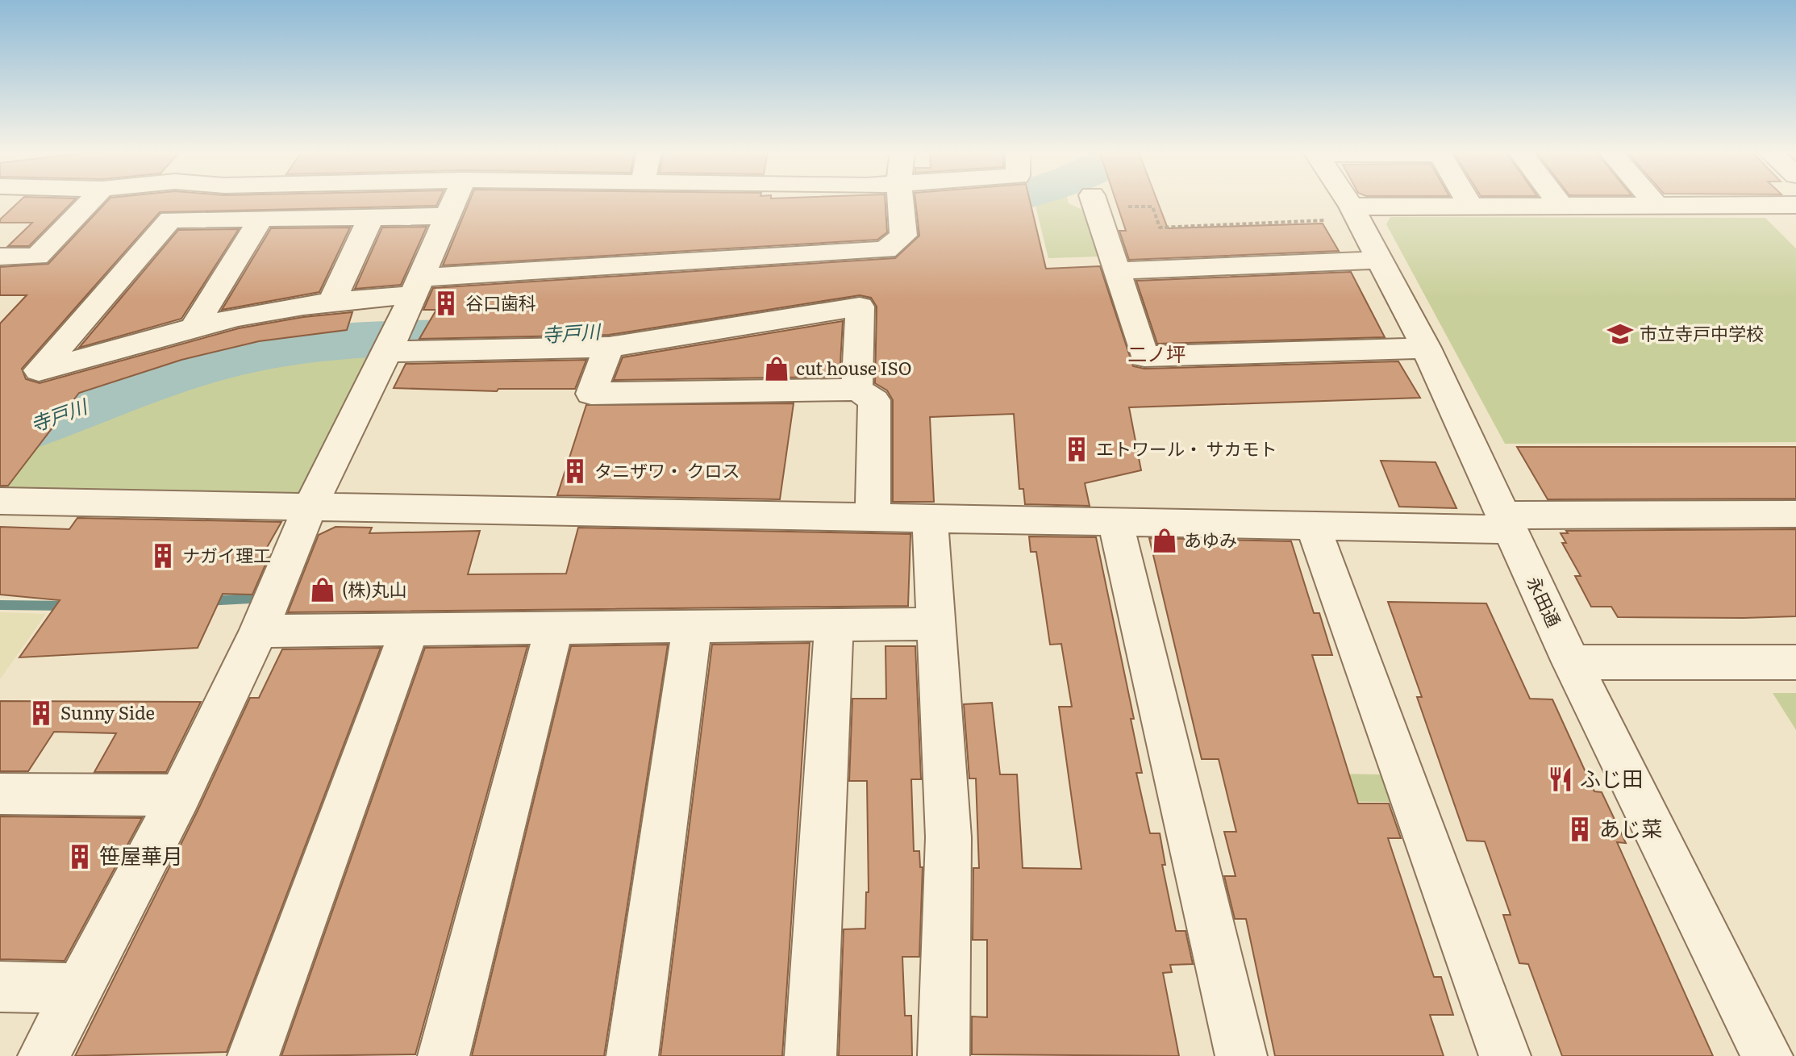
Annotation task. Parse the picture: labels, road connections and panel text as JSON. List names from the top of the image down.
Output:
{
  "streets": {
    "street": ["永田通"]
  },
  "districts": ["二ノ坪"],
  "water": ["寺戸川"],
  "places": {
    "building": [
      "谷口歯科",
      "エトワール・ サカモト",
      "タニザワ・ クロス",
      "ナガイ理工",
      "Sunny Side",
      "あじ菜",
      "笹屋華月"
    ],
    "school or university": ["市立寺戸中学校"],
    "shop": ["cut house ISO", "あゆみ", "(株)丸山"],
    "restaurant": ["ふじ田"]
  }
}
